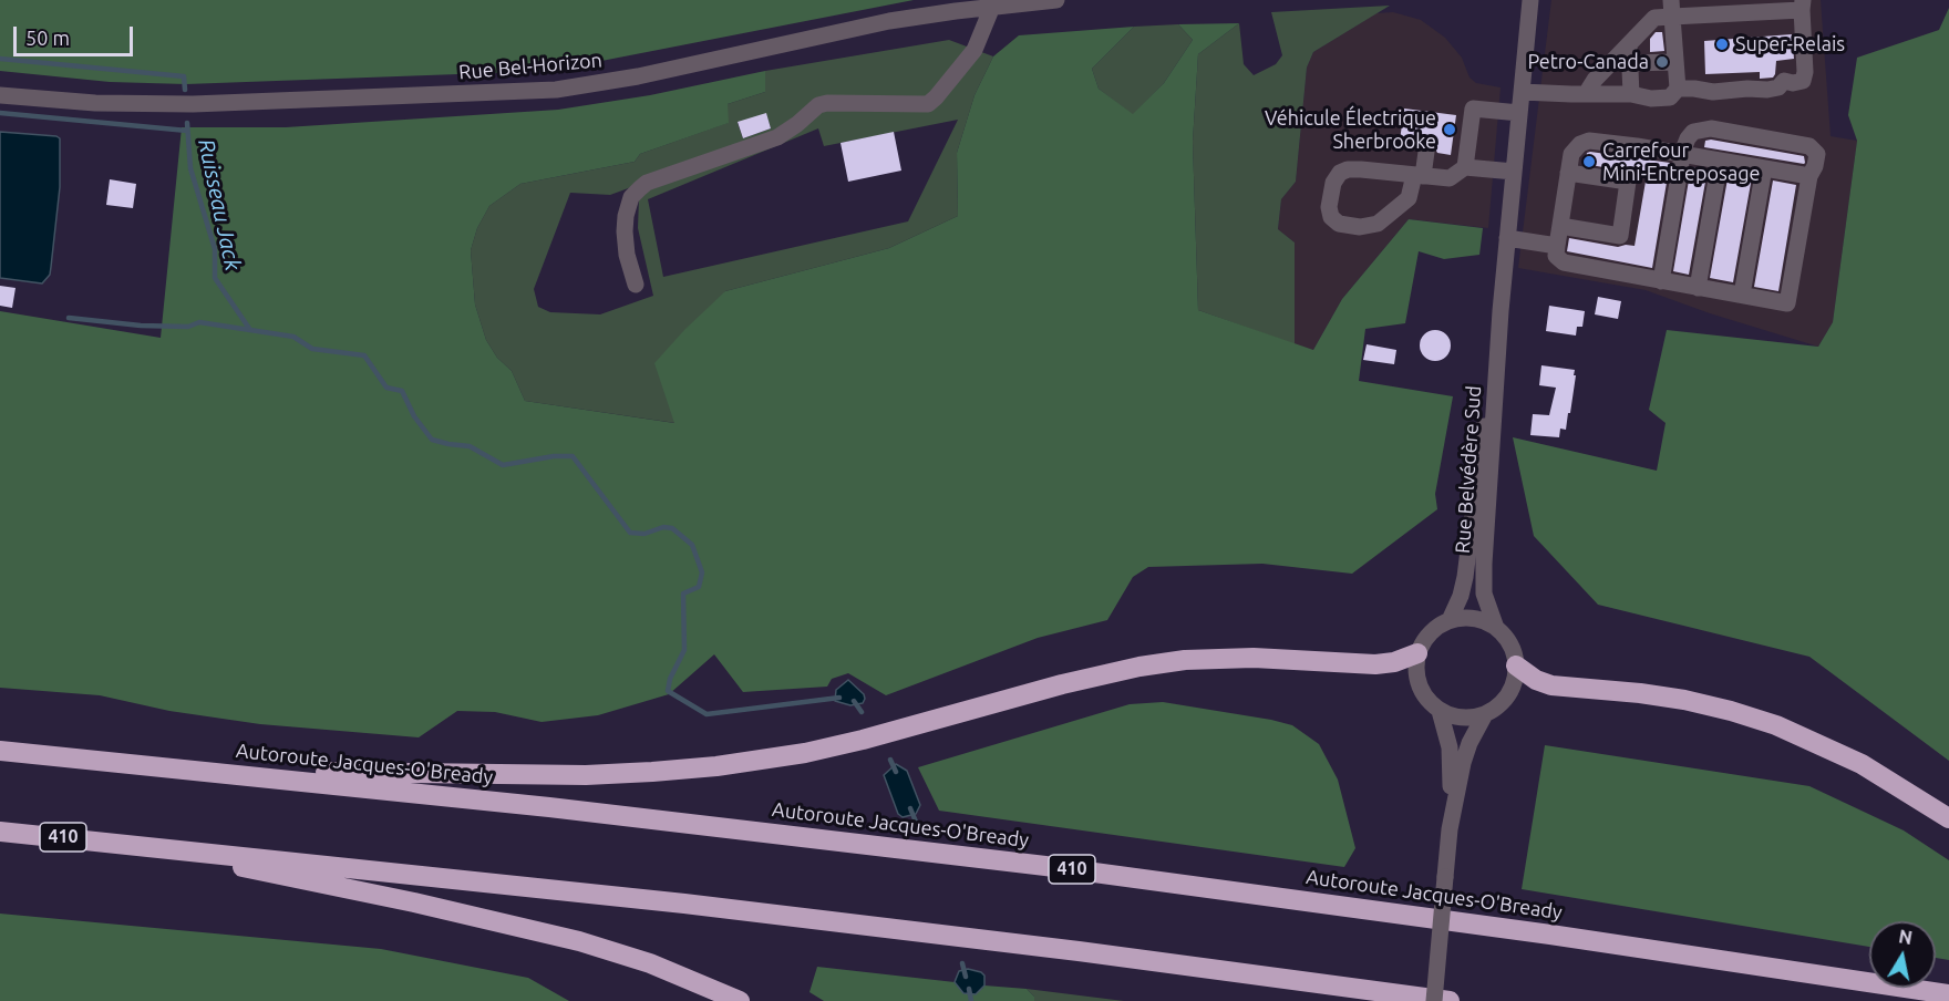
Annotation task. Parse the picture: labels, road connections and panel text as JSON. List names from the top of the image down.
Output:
{
  "streets": {
    "highway": ["Autoroute Jacques-O'Bready", "410"],
    "street": ["Rue Bel-Horizon", "Rue Belvédère Sud"]
  },
  "water": ["Ruisseau Jack"],
  "places": [
    "Super-Relais",
    "Petro-Canada",
    "Véhicule Électrique Sherbrooke",
    "Carrefour Mini-Entreposage"
  ],
  "scale_bar": "50 m",
  "north": "top"
}
